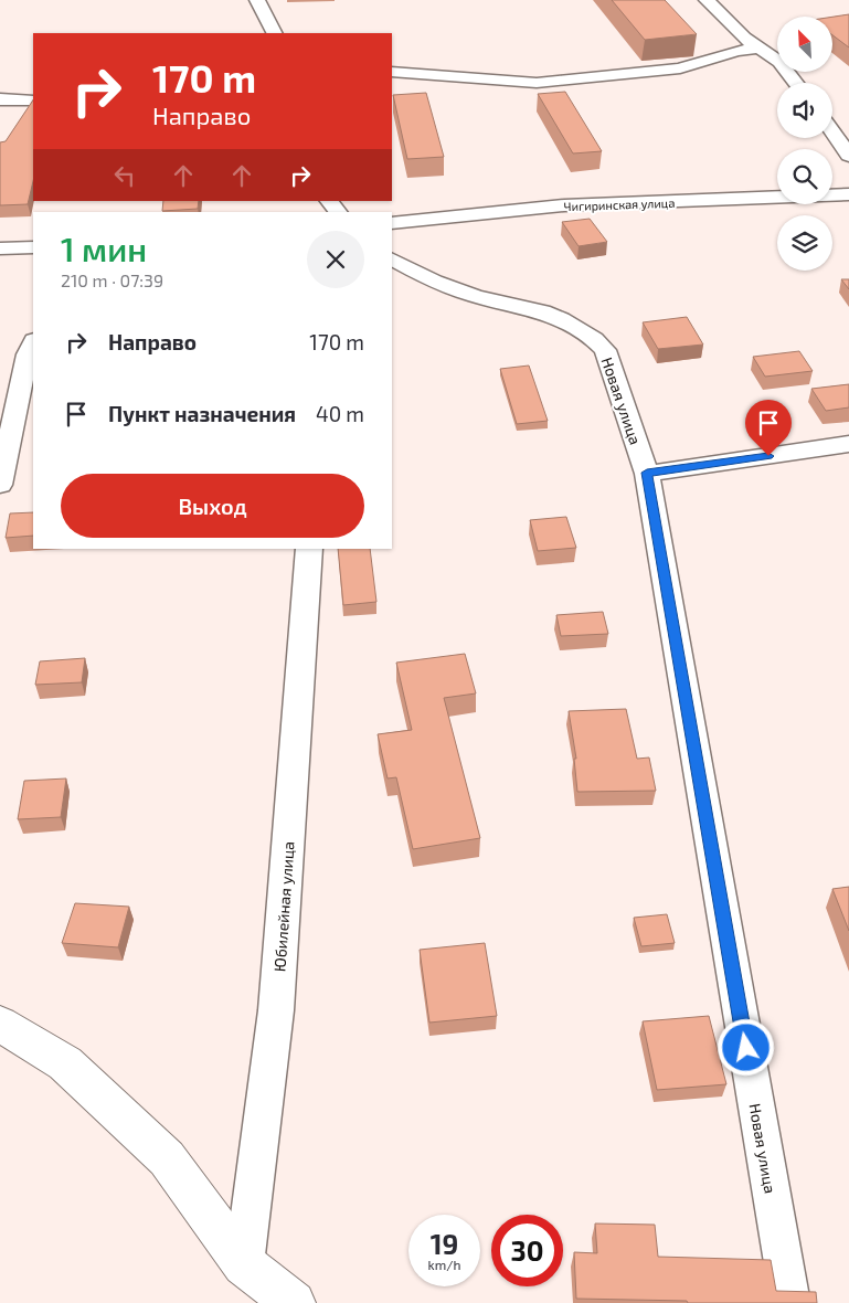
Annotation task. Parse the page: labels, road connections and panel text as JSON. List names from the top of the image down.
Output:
{
  "streets": {
    "street": ["Чигиринская улица", "Новая улица", "Юбилейная улица"]
  },
  "north": "top left",
  "page": {
    "turn": ["170 m", "Направо"],
    "heading": ["1 мин", "210 m · 07:39"],
    "list": [
      {
        "name": "Направо",
        "value": "170 m"
      },
      {
        "name": "Пункт назначения",
        "value": "40 m"
      }
    ],
    "buttons": "Выход",
    "speed": "19 km/h",
    "limit": "30"
  }
}
